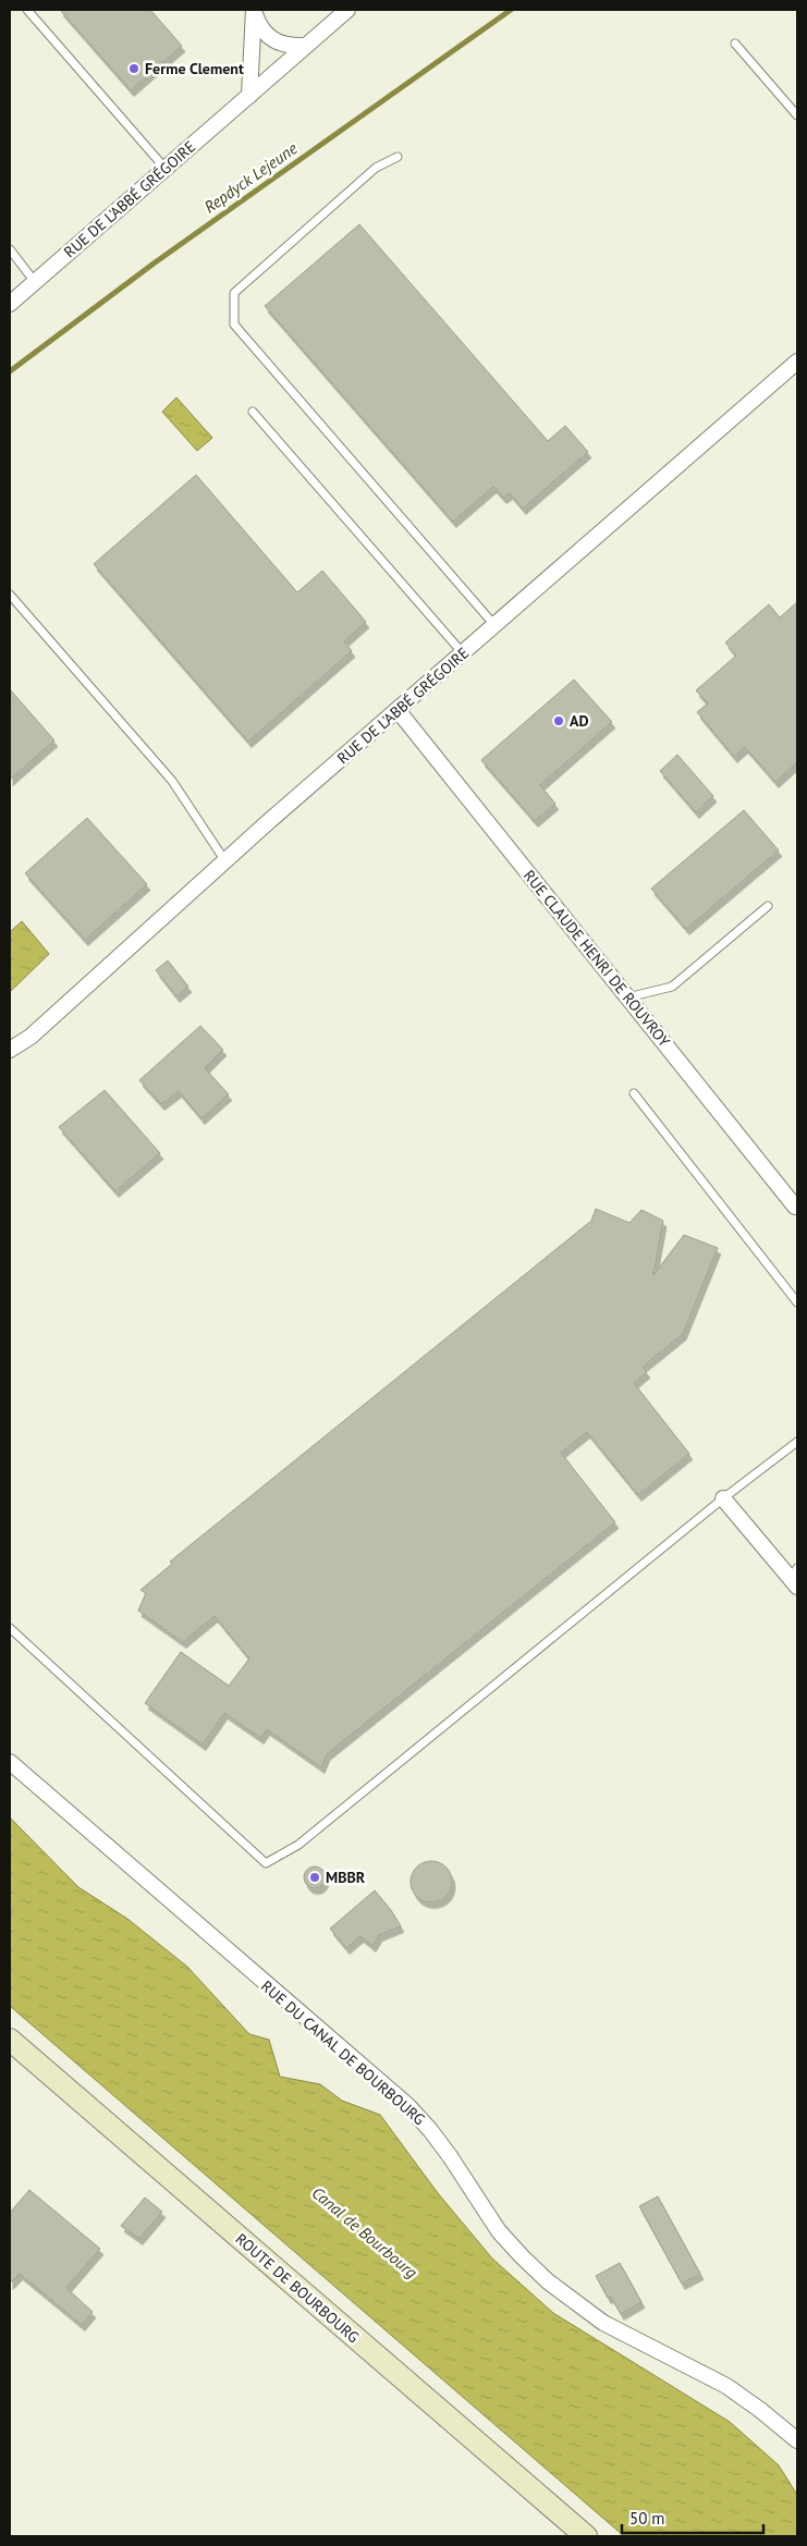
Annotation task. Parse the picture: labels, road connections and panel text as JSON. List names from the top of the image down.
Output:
{
  "streets": {
    "main road": ["ROUTE DE BOURBOURG"],
    "street": ["RUE DE L'ABBÉ GRÉGOIRE", "RUE CLAUDE HENRI DE ROUVROY", "RUE DU CANAL DE BOURBOURG"]
  },
  "crossings": [
    ["RUE DE L'ABBÉ GRÉGOIRE", "RUE CLAUDE HENRI DE ROUVROY"]
  ],
  "water": ["Repdyck Lejeune", "Canal de Bourbourg"],
  "places": ["Ferme Clement", "AD", "MBBR"],
  "scale_bar": "50 m"
}
